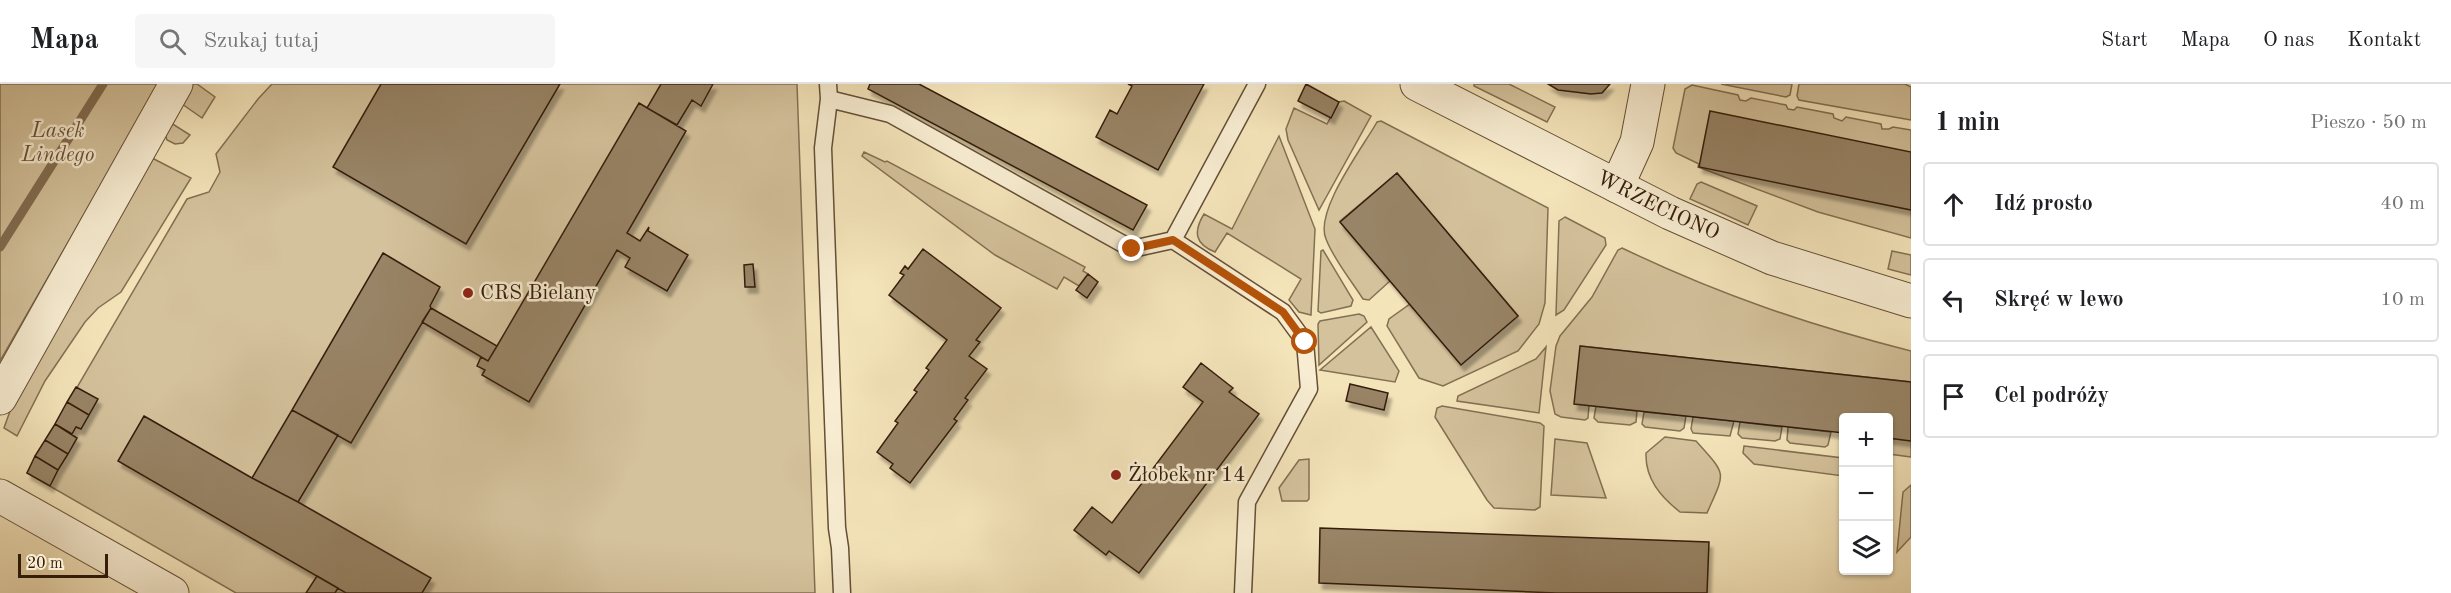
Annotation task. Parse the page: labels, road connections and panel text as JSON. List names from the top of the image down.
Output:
{
  "streets": {
    "street": ["WRZECIONO"]
  },
  "parks": ["Lasek Lindego"],
  "places": ["CRS Bielany", "Żłobek nr 14"],
  "scale_bar": "20 m",
  "page": {
    "header": "Mapa",
    "search": "Szukaj tutaj",
    "nav": [
      "Start",
      "Mapa",
      "O nas",
      "Kontakt"
    ],
    "heading": ["1 min", "Pieszo · 50 m"],
    "list": [
      ["Idź prosto", "40 m"],
      ["Skręć w lewo", "10 m"],
      "Cel podróży"
    ],
    "map_buttons": ["+", "−"],
    "scale": "20 m"
  }
}
